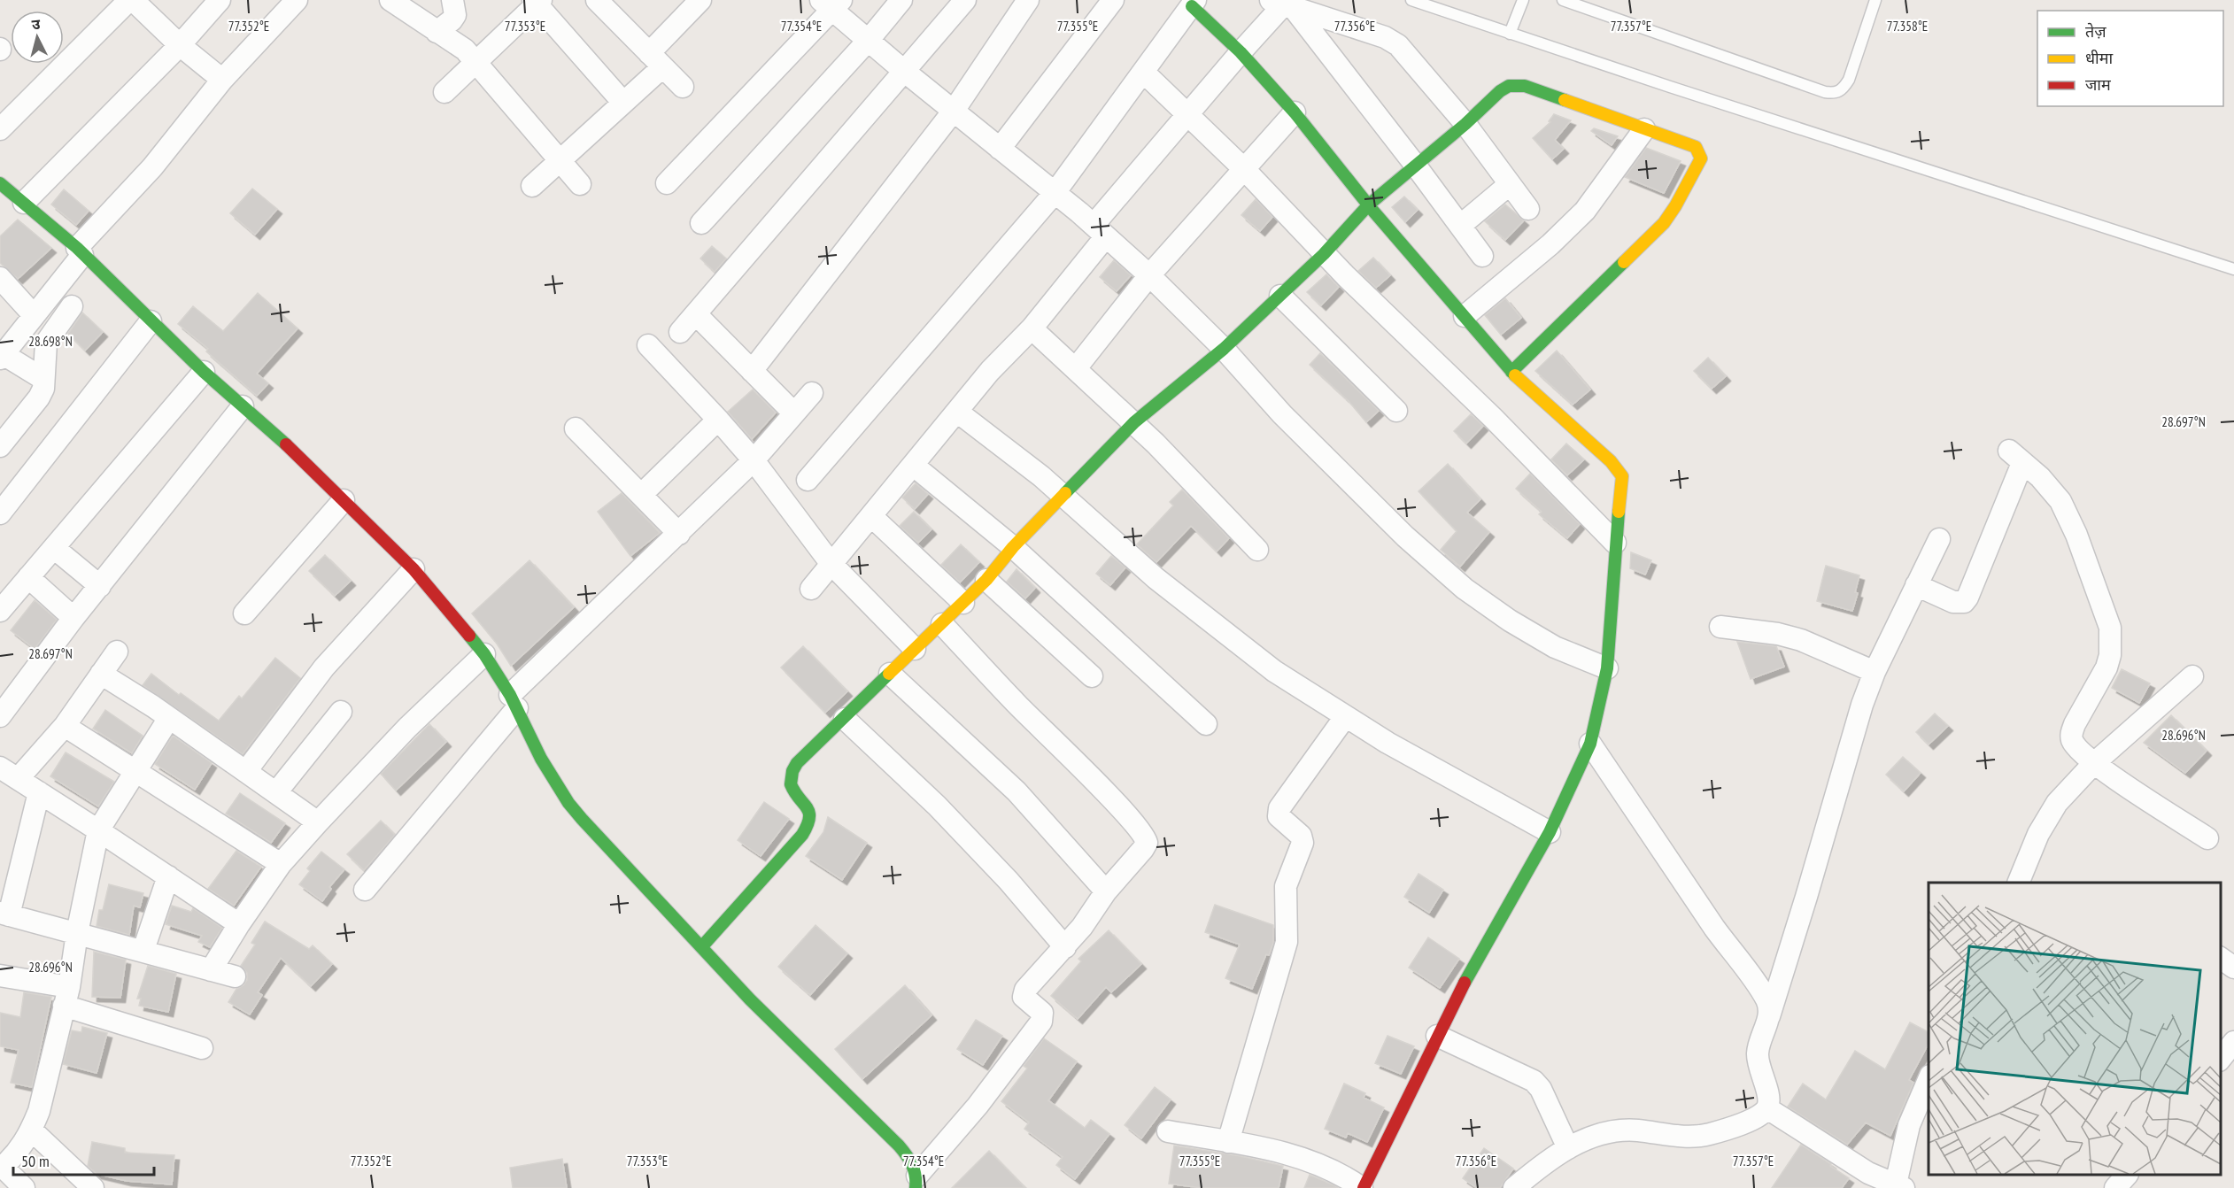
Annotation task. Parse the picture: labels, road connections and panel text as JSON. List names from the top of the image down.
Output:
{
  "legend": ["तेज़", "धीमा", "जाम"],
  "scale_bar": "50 m",
  "north": "top",
  "coordinates": [
    "77.352°E",
    "77.353°E",
    "77.354°E",
    "77.355°E",
    "77.356°E",
    "77.357°E",
    "77.358°E",
    "28.698°N",
    "28.697°N",
    "28.696°N"
  ]
}
